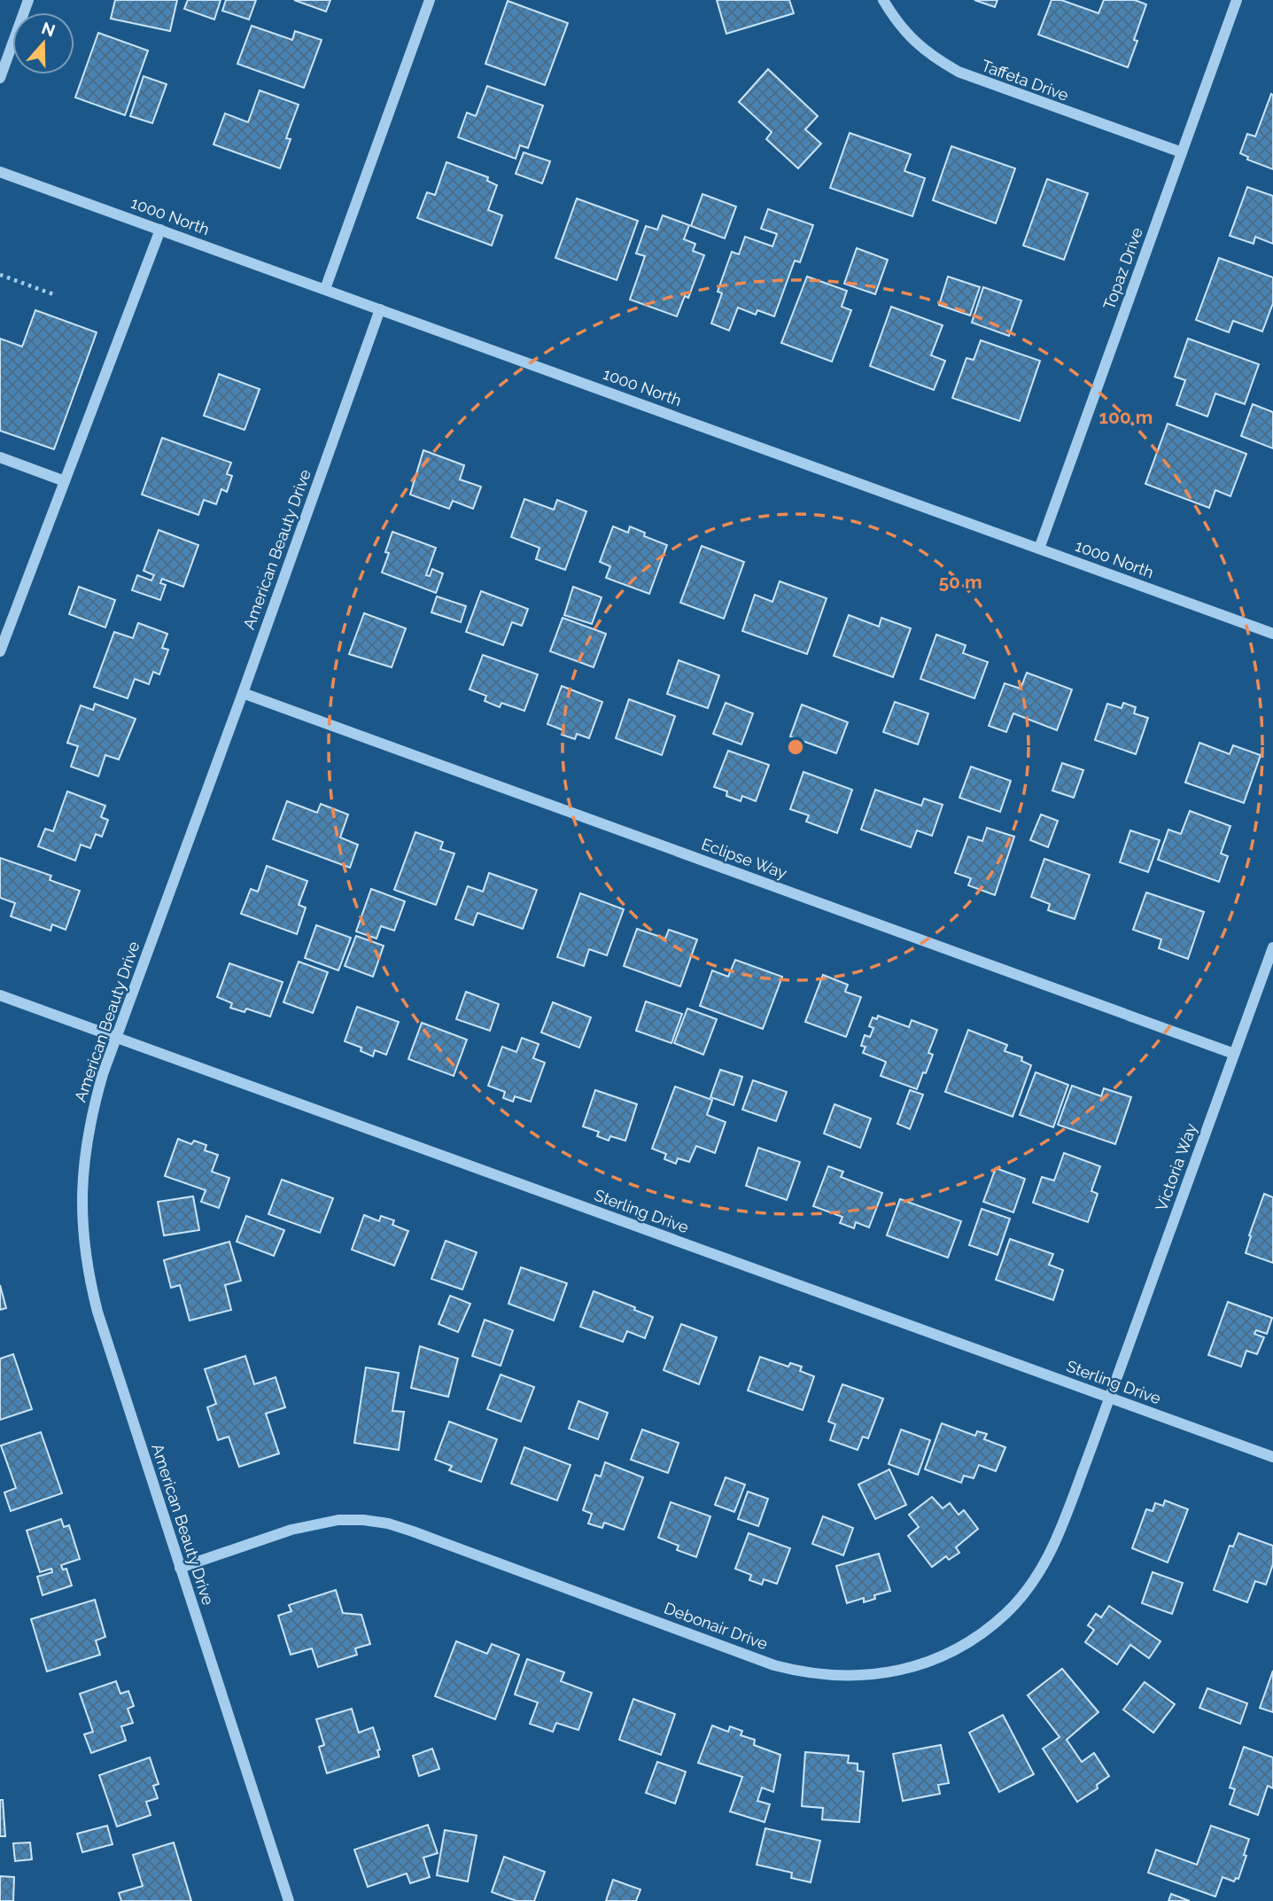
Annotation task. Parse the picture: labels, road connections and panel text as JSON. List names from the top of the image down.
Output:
{
  "streets": {
    "street": [
      "Taffeta Drive",
      "1000 North",
      "Topaz Drive",
      "American Beauty Drive",
      "Eclipse Way",
      "Victoria Way",
      "Sterling Drive",
      "Debonair Drive"
    ]
  },
  "crossings": [
    ["Taffeta Drive", "Topaz Drive"],
    ["1000 North", "Topaz Drive"],
    ["1000 North", "American Beauty Drive"],
    ["American Beauty Drive", "Eclipse Way"],
    ["American Beauty Drive", "Sterling Drive"],
    ["American Beauty Drive", "Debonair Drive"],
    ["Eclipse Way", "Victoria Way"],
    ["Victoria Way", "Sterling Drive"],
    ["Victoria Way", "Debonair Drive"],
    ["Sterling Drive", "Debonair Drive"]
  ],
  "north": "top",
  "rings": ["100 m", "50 m"]
}
